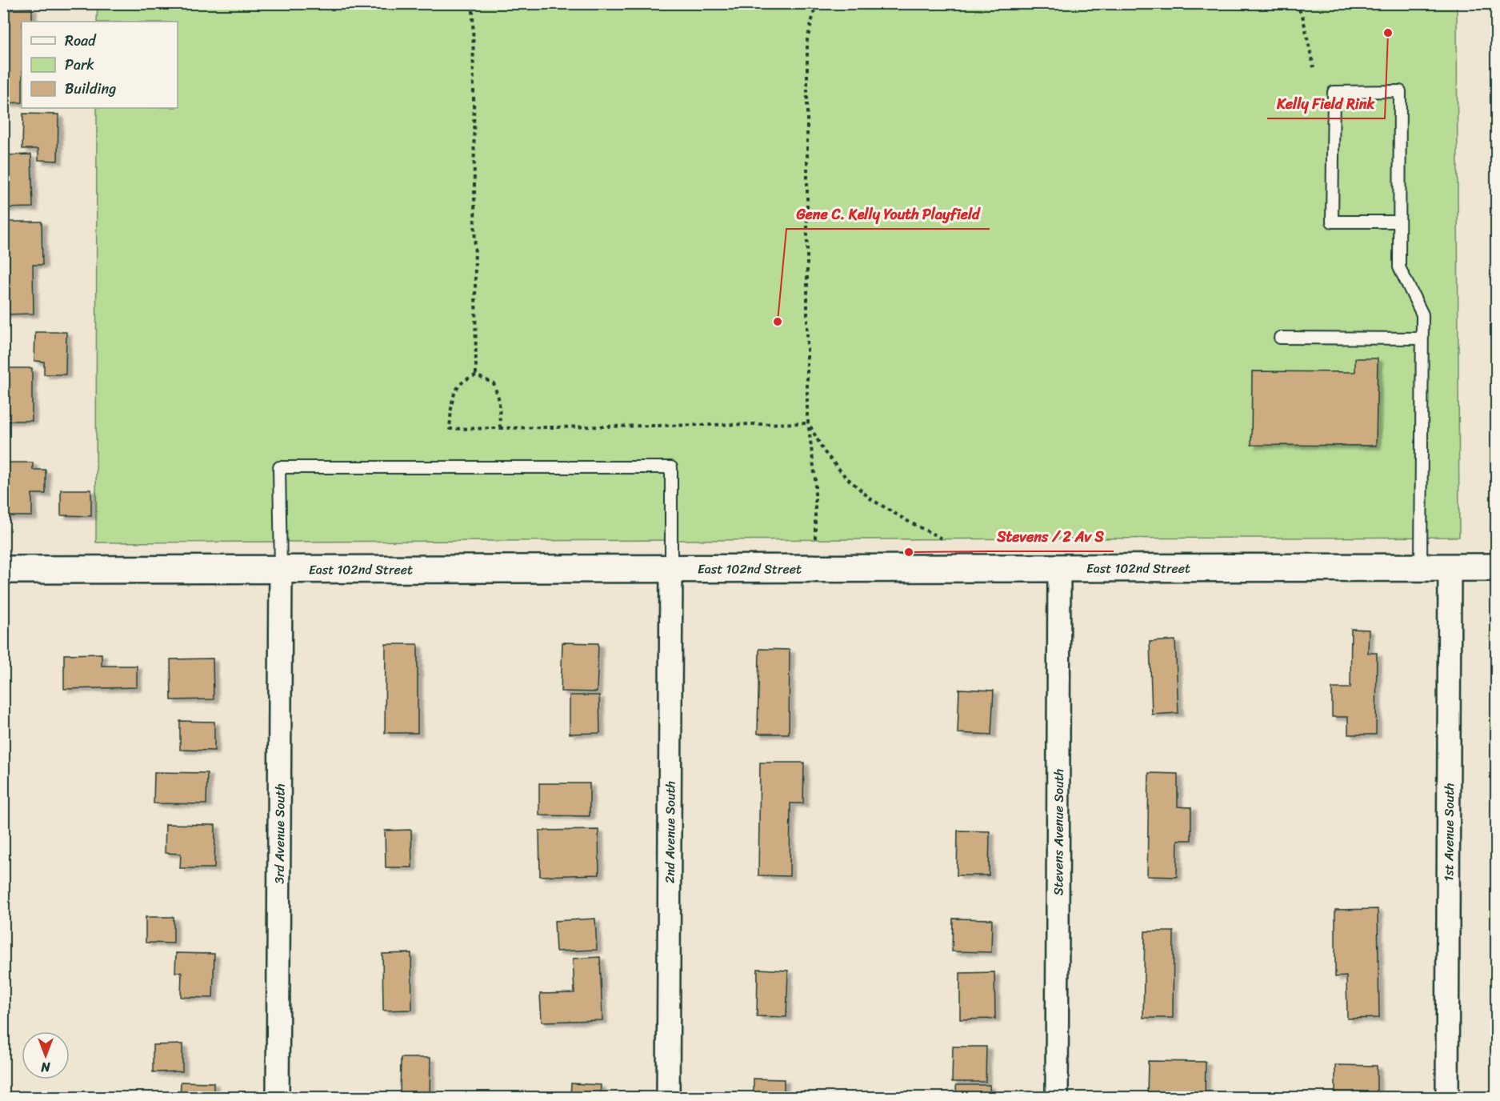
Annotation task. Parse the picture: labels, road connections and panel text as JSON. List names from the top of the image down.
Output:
{
  "streets": {
    "street": [
      "East 102nd Street",
      "2nd Avenue South",
      "Stevens Avenue South",
      "1st Avenue South",
      "3rd Avenue South"
    ]
  },
  "crossings": [
    ["East 102nd Street", "2nd Avenue South"],
    ["East 102nd Street", "Stevens Avenue South"],
    ["East 102nd Street", "1st Avenue South"],
    ["East 102nd Street", "3rd Avenue South"]
  ],
  "places": ["Kelly Field Rink", "Gene C. Kelly Youth Playfield", "Stevens / 2 Av S"],
  "legend": ["Road", "Park", "Building"],
  "north": "bottom"
}
